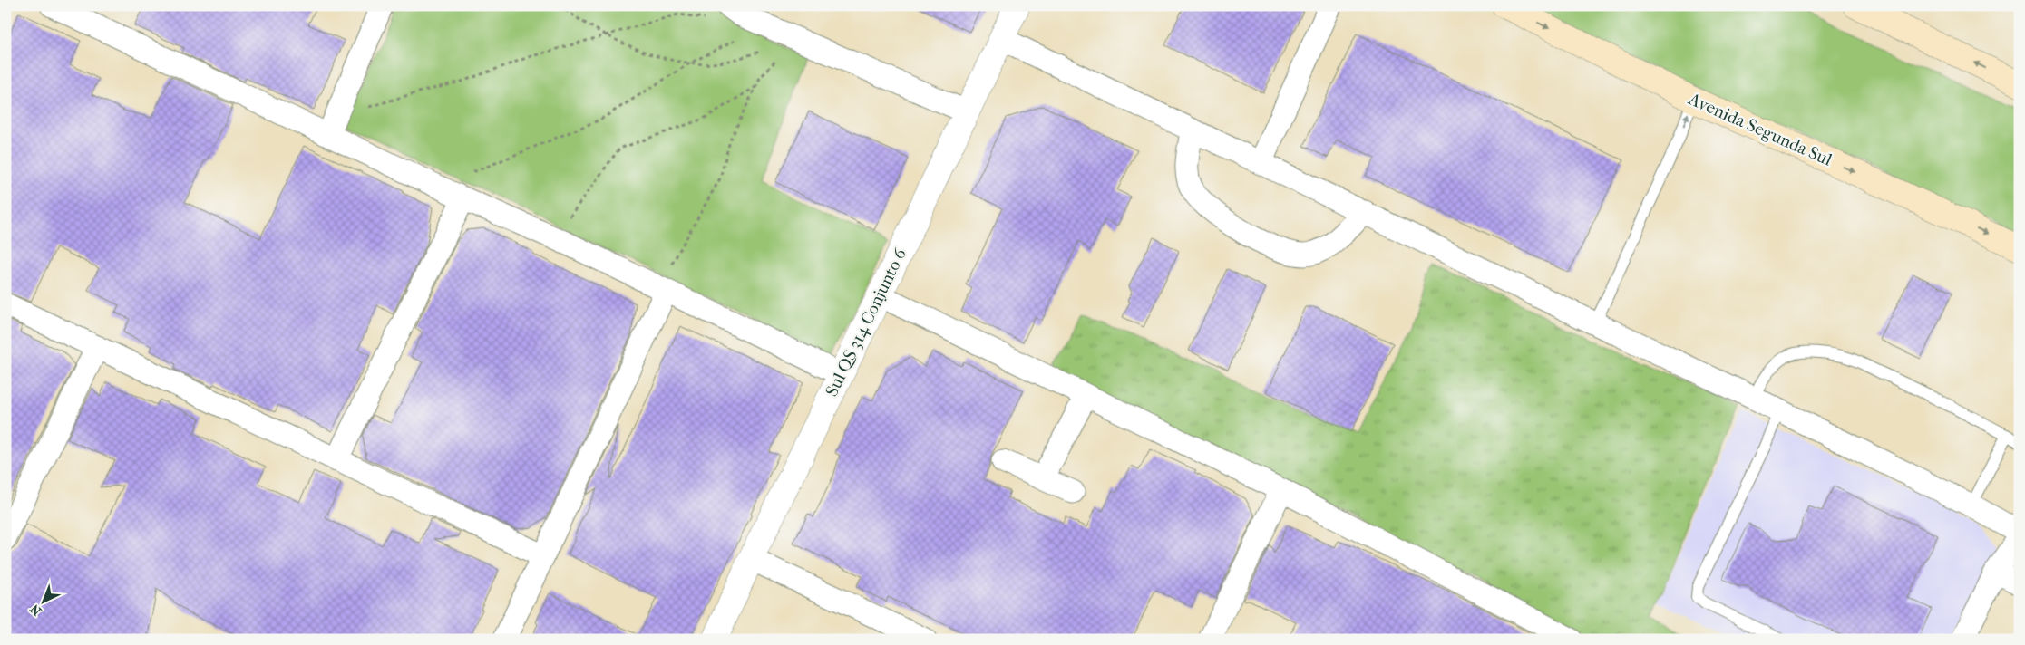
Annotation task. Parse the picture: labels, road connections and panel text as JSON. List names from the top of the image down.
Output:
{
  "streets": {
    "main road": ["Avenida Segunda Sul"],
    "street": ["Sul QS 314 Conjunto 6"]
  },
  "north": "bottom left"
}
